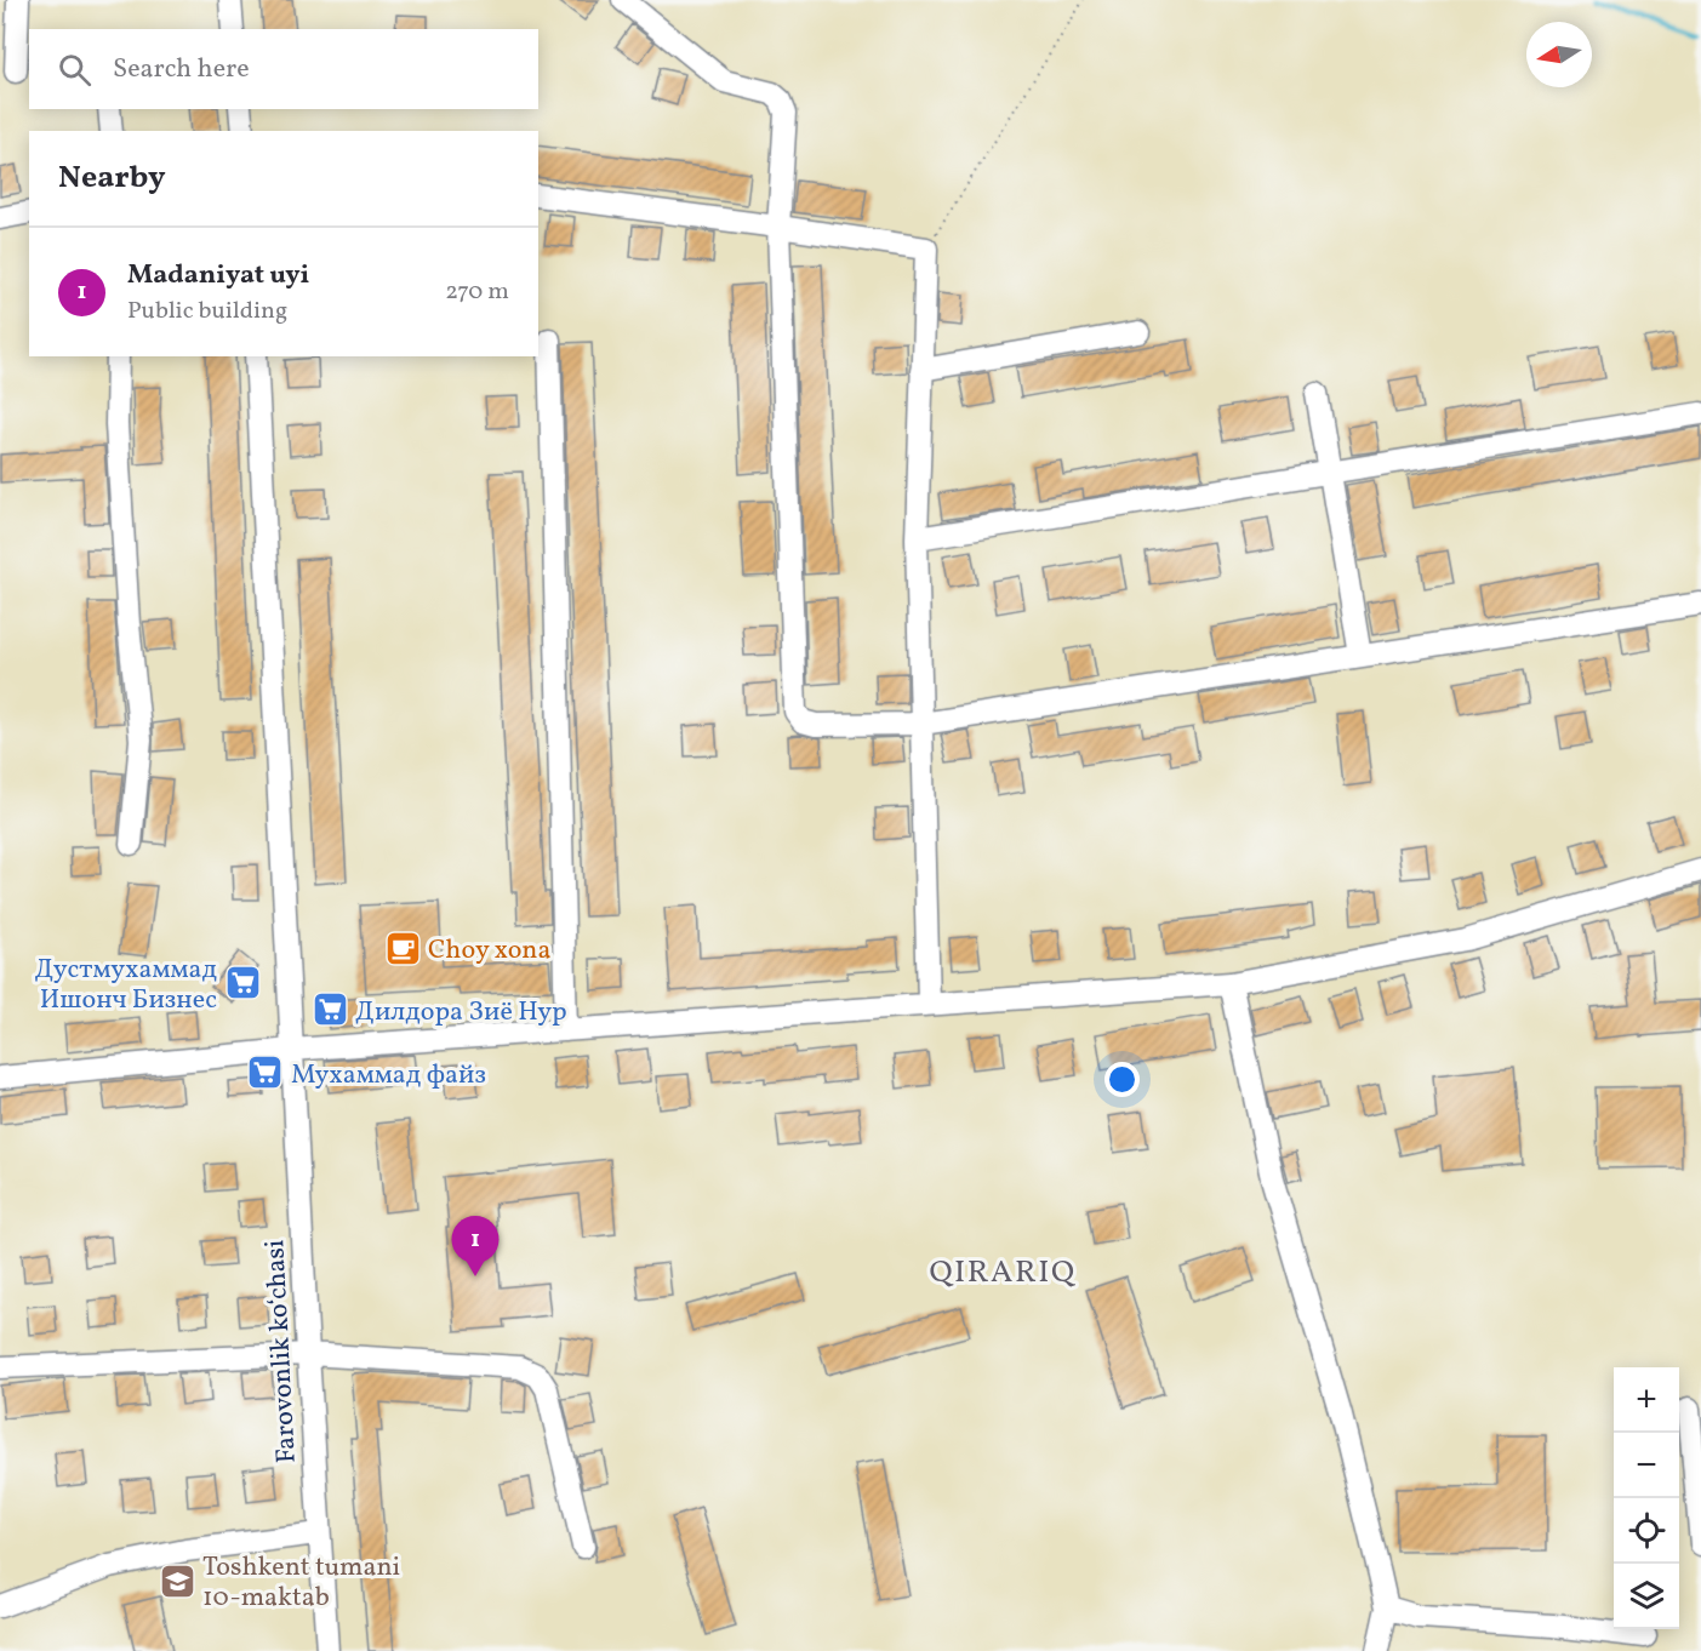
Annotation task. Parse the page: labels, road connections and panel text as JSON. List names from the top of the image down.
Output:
{
  "streets": {
    "street": ["Farovonlik koʻchasi"]
  },
  "districts": ["QIRARIQ"],
  "places": {
    "cafe": ["Choy xona"],
    "supermarket": ["Дустмухаммад Ишонч Бизнес", "Дилдора Зиё Нур", "Мухаммад файз"],
    "school or university": ["Toshkent tumani 10-maktab"]
  },
  "north": "left",
  "page": {
    "search": "Search here",
    "heading": "Nearby",
    "list": [
      {
        "mark": "1",
        "name": "Madaniyat uyi",
        "note": "Public building",
        "value": "270 m"
      }
    ],
    "pins": "1",
    "map_buttons": ["+", "−"]
  }
}
